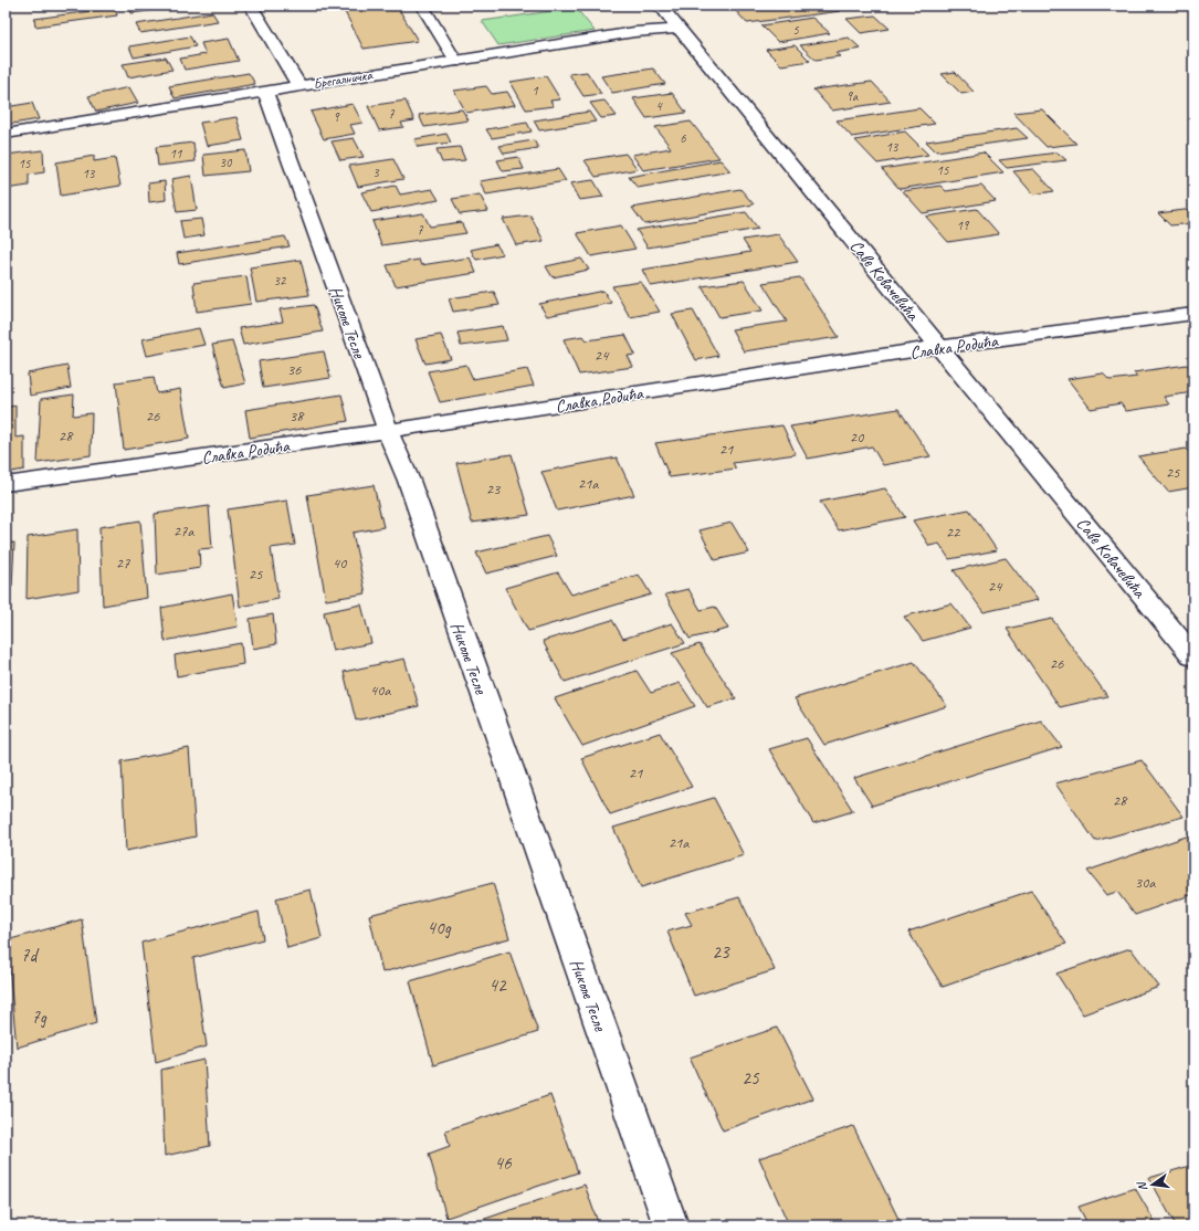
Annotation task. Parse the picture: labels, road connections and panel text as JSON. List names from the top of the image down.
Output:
{
  "streets": {
    "street": [
      "Брегалничка",
      "Саве Ковачевића",
      "Николе Тесле",
      "Славка Родића"
    ]
  },
  "crossings": [
    ["Брегалничка", "Саве Ковачевића"],
    ["Брегалничка", "Николе Тесле"],
    ["Саве Ковачевића", "Славка Родића"],
    ["Николе Тесле", "Славка Родића"]
  ],
  "house_numbers": [
    "5",
    "1",
    "9a",
    "4",
    "7",
    "9",
    "6",
    "13",
    "11",
    "30",
    "15",
    "15",
    "3",
    "13",
    "19",
    "7",
    "32",
    "24",
    "36",
    "26",
    "38",
    "28",
    "20",
    "21",
    "25",
    "21a",
    "23",
    "27a",
    "22",
    "27",
    "40",
    "25",
    "24",
    "26",
    "40a",
    "21",
    "28",
    "21a",
    "30a",
    "40g",
    "23",
    "7d",
    "42",
    "7g",
    "25",
    "46"
  ],
  "north": "left"
}
